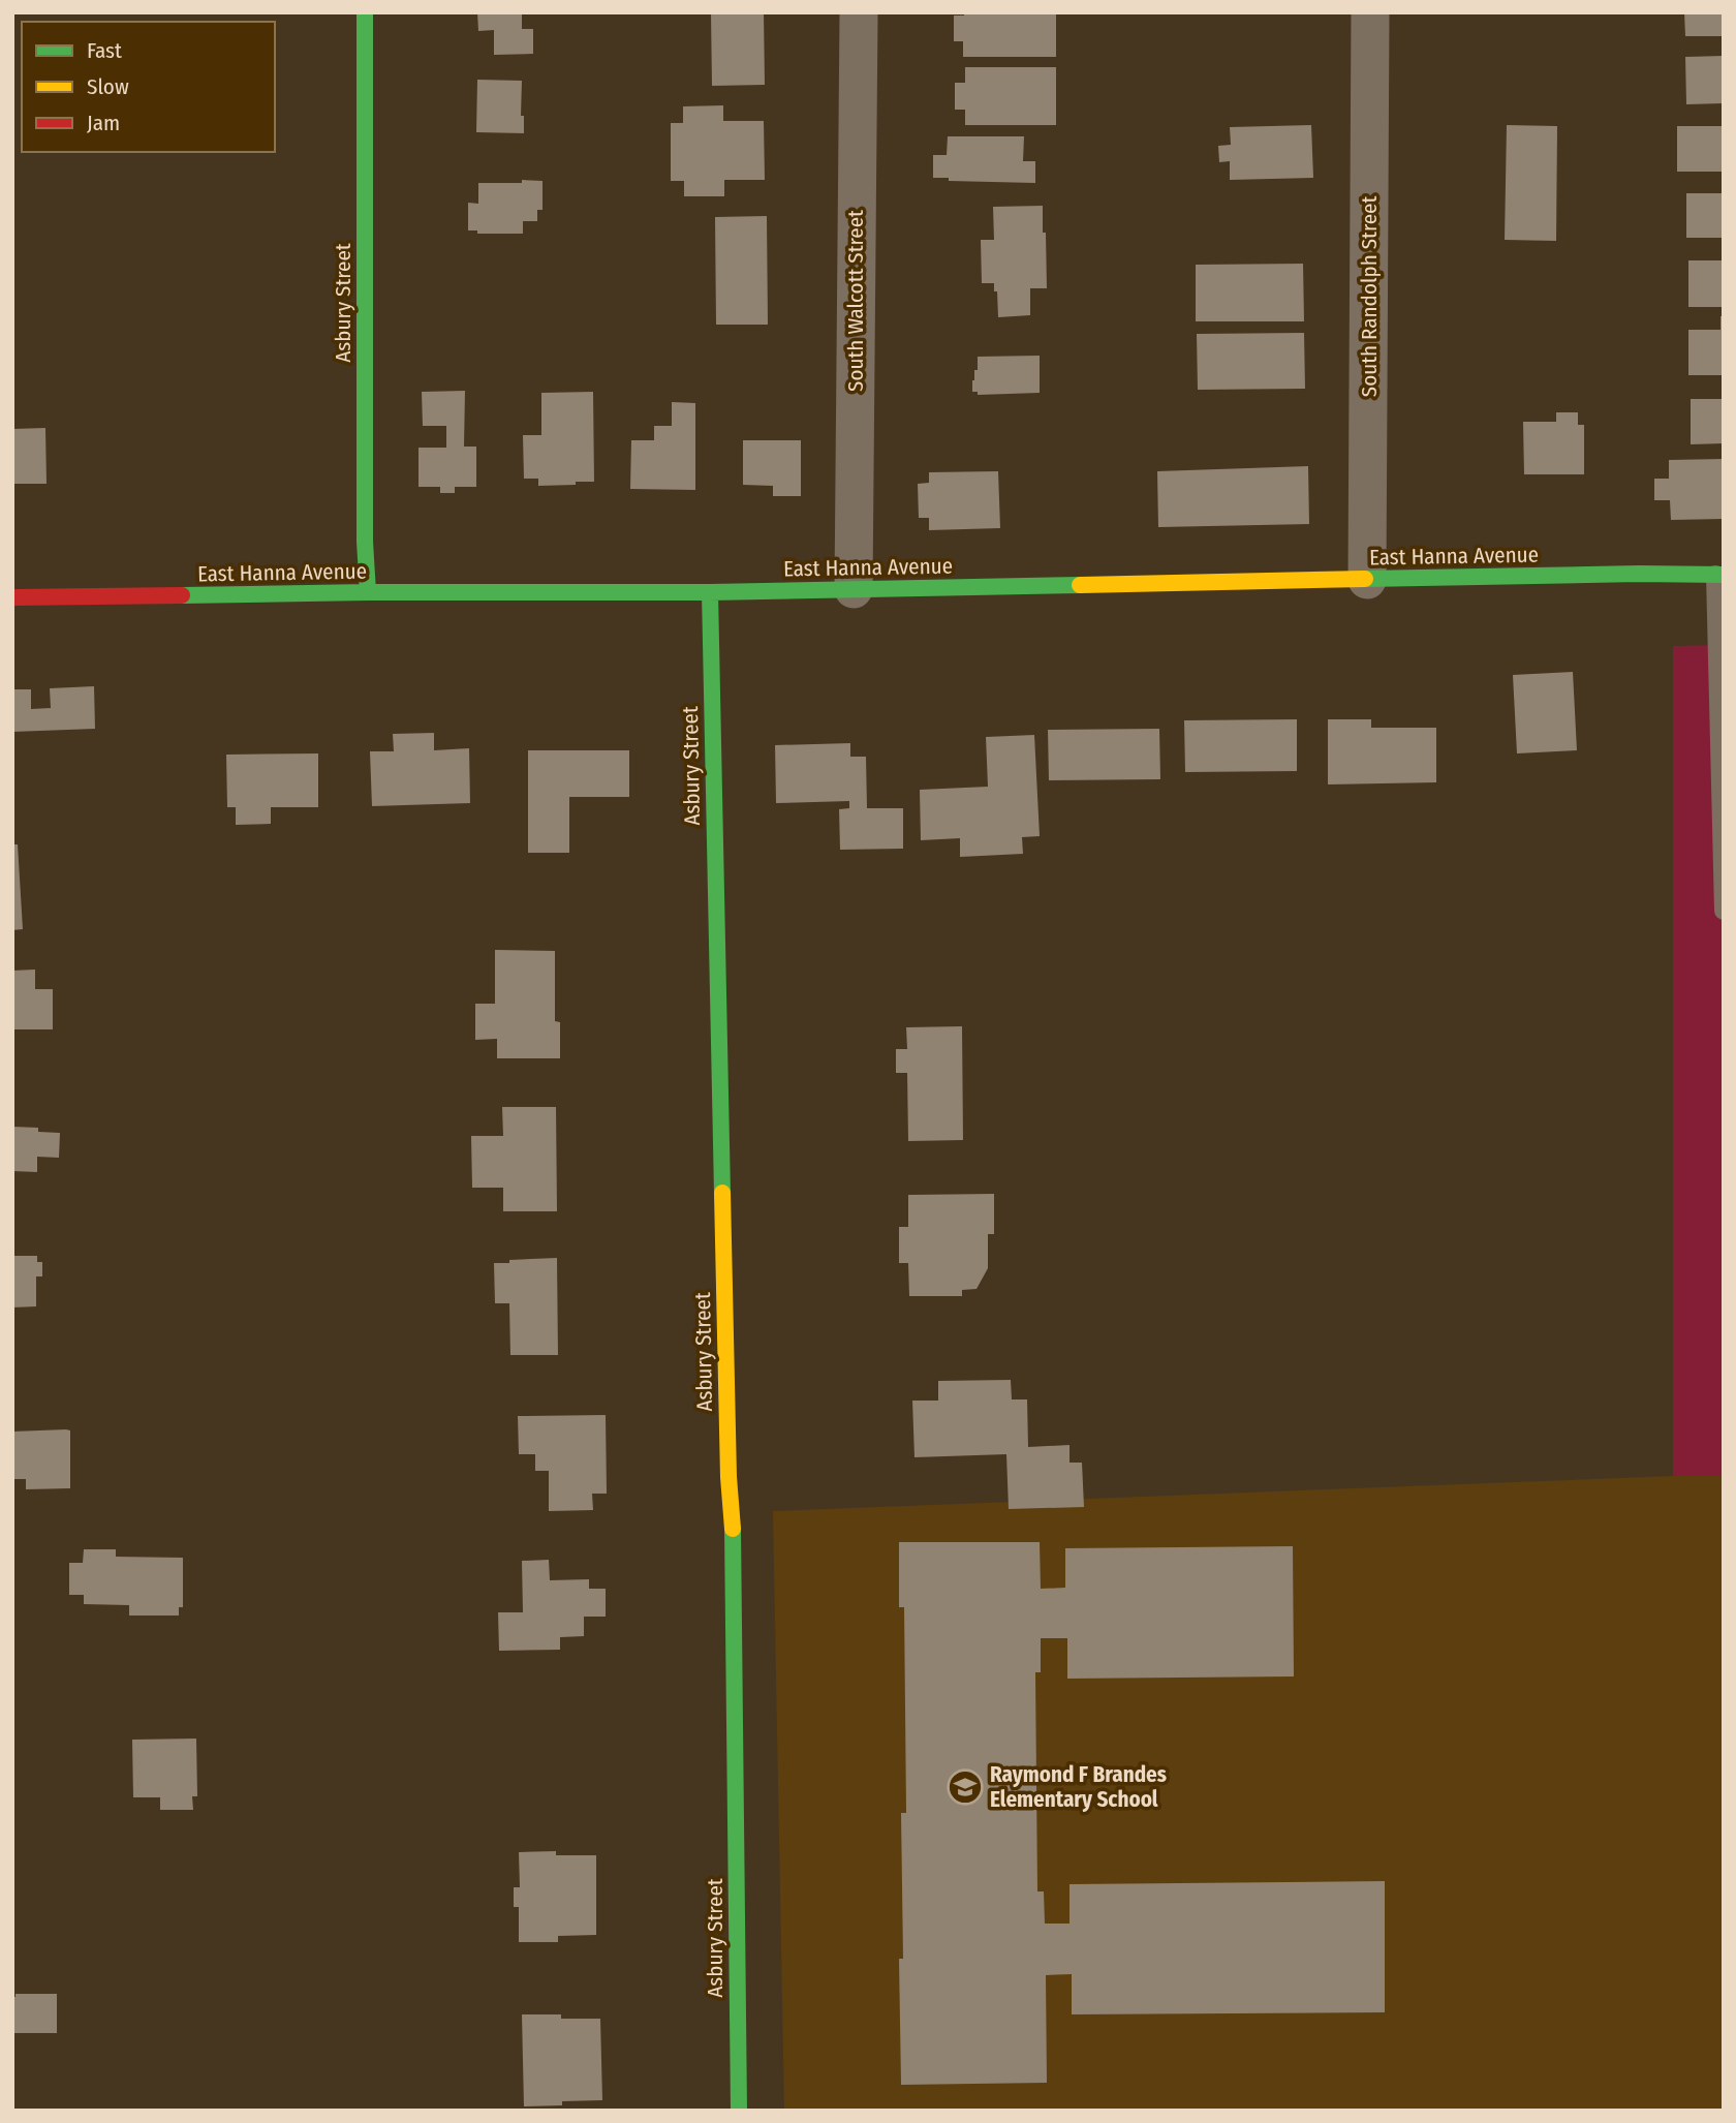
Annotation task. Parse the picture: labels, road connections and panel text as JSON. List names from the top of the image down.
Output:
{
  "streets": {
    "street": [
      "South Randolph Street",
      "South Walcott Street",
      "Asbury Street",
      "East Hanna Avenue"
    ]
  },
  "crossings": [
    ["South Randolph Street", "East Hanna Avenue"],
    ["South Walcott Street", "East Hanna Avenue"],
    ["Asbury Street", "East Hanna Avenue"]
  ],
  "places": {
    "school or university": ["Raymond F Brandes Elementary School"]
  },
  "legend": ["Fast", "Slow", "Jam"]
}
